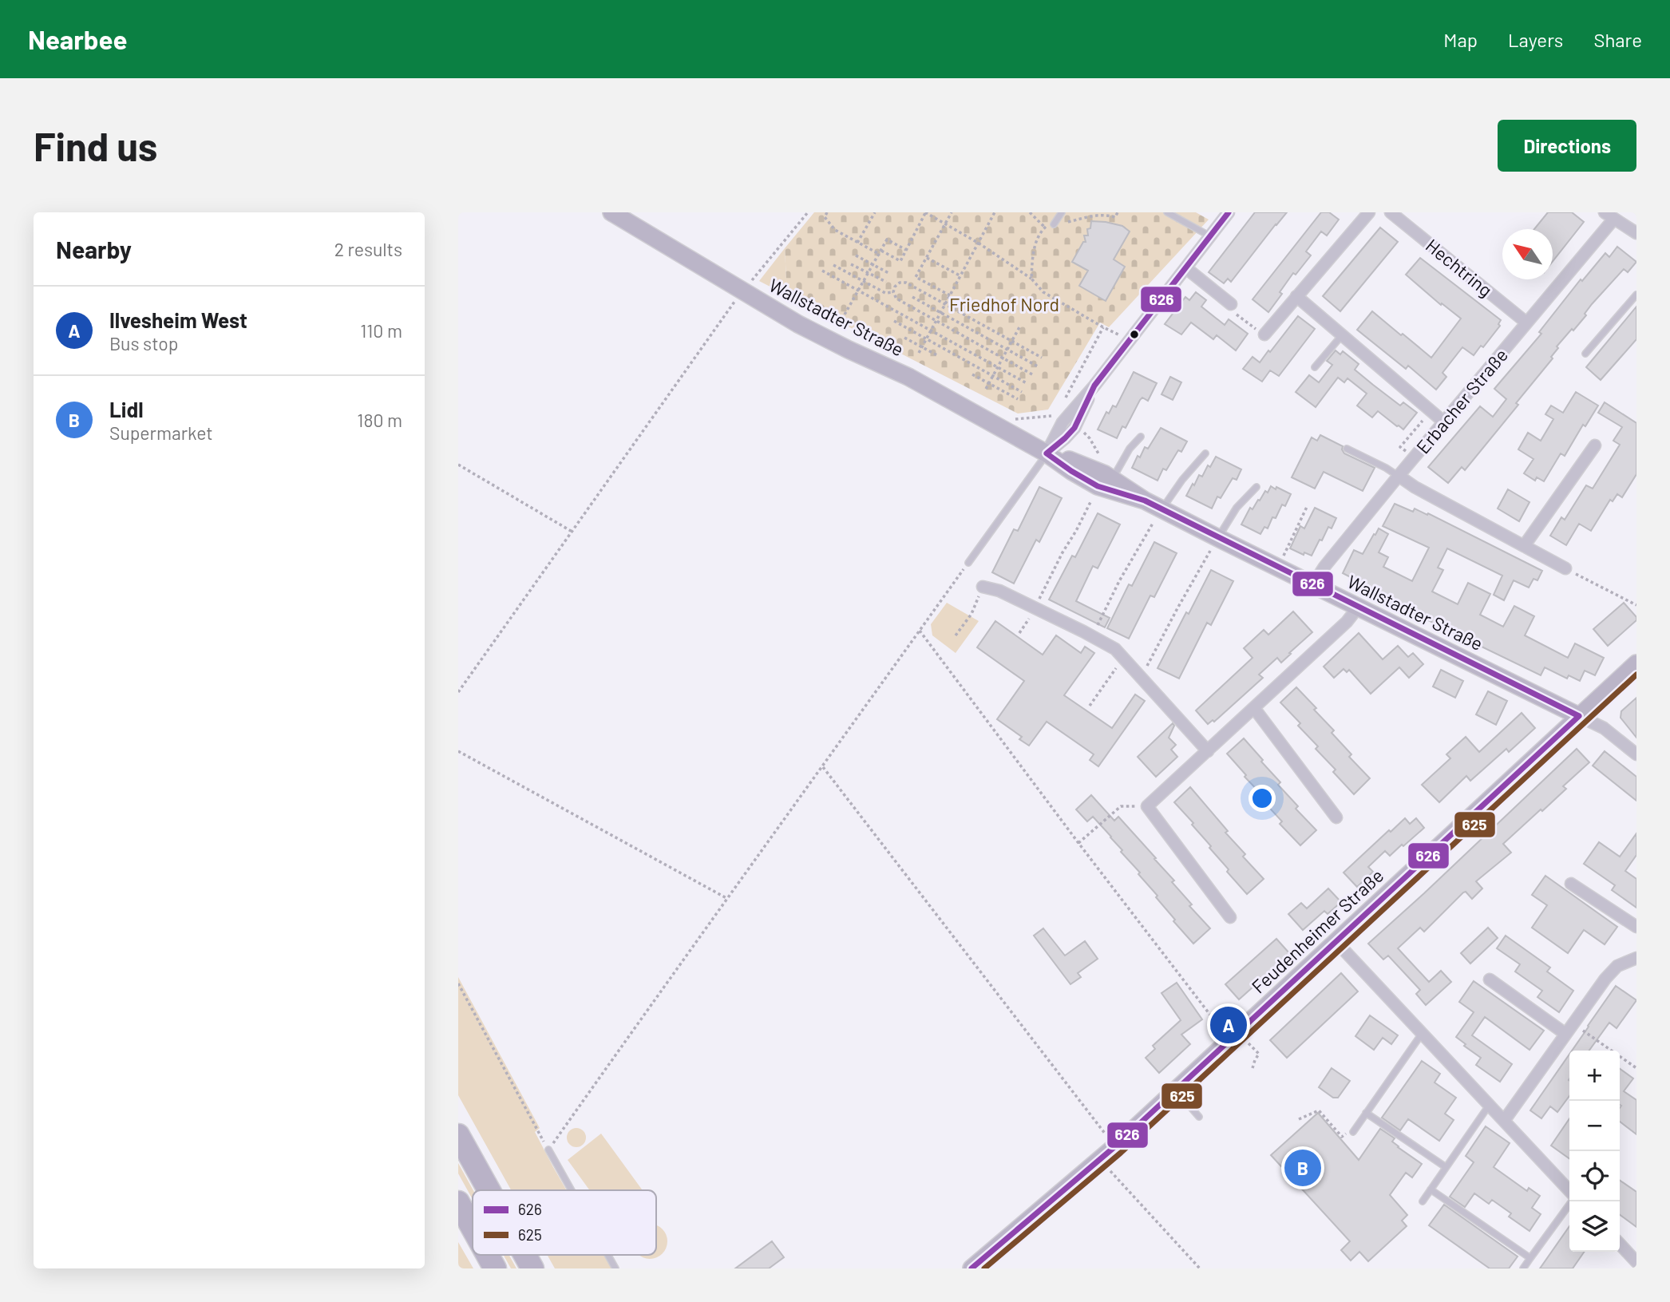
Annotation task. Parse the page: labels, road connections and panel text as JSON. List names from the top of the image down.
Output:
{
  "streets": {
    "main road": ["Wallstadter Straße", "Feudenheimer Straße"],
    "street": ["Hechtring", "Erbacher Straße"]
  },
  "crossings": [
    ["Hechtring", "Erbacher Straße"],
    ["Wallstadter Straße", "Erbacher Straße"],
    ["Wallstadter Straße", "Feudenheimer Straße"]
  ],
  "parks": ["Friedhof Nord"],
  "lines": ["transit line 626", "transit line 625"],
  "legend": ["626", "625"],
  "north": "top left",
  "page": {
    "header": "Nearbee",
    "nav": ["Map", "Layers", "Share"],
    "buttons": "Directions",
    "title": "Find us",
    "heading": ["Nearby", "2 results"],
    "list": [
      {
        "mark": "A",
        "name": "Ilvesheim West",
        "note": "Bus stop",
        "value": "110 m"
      },
      {
        "mark": "B",
        "name": "Lidl",
        "note": "Supermarket",
        "value": "180 m"
      }
    ],
    "pins": ["A", "B"],
    "map_buttons": ["+", "−"]
  }
}
